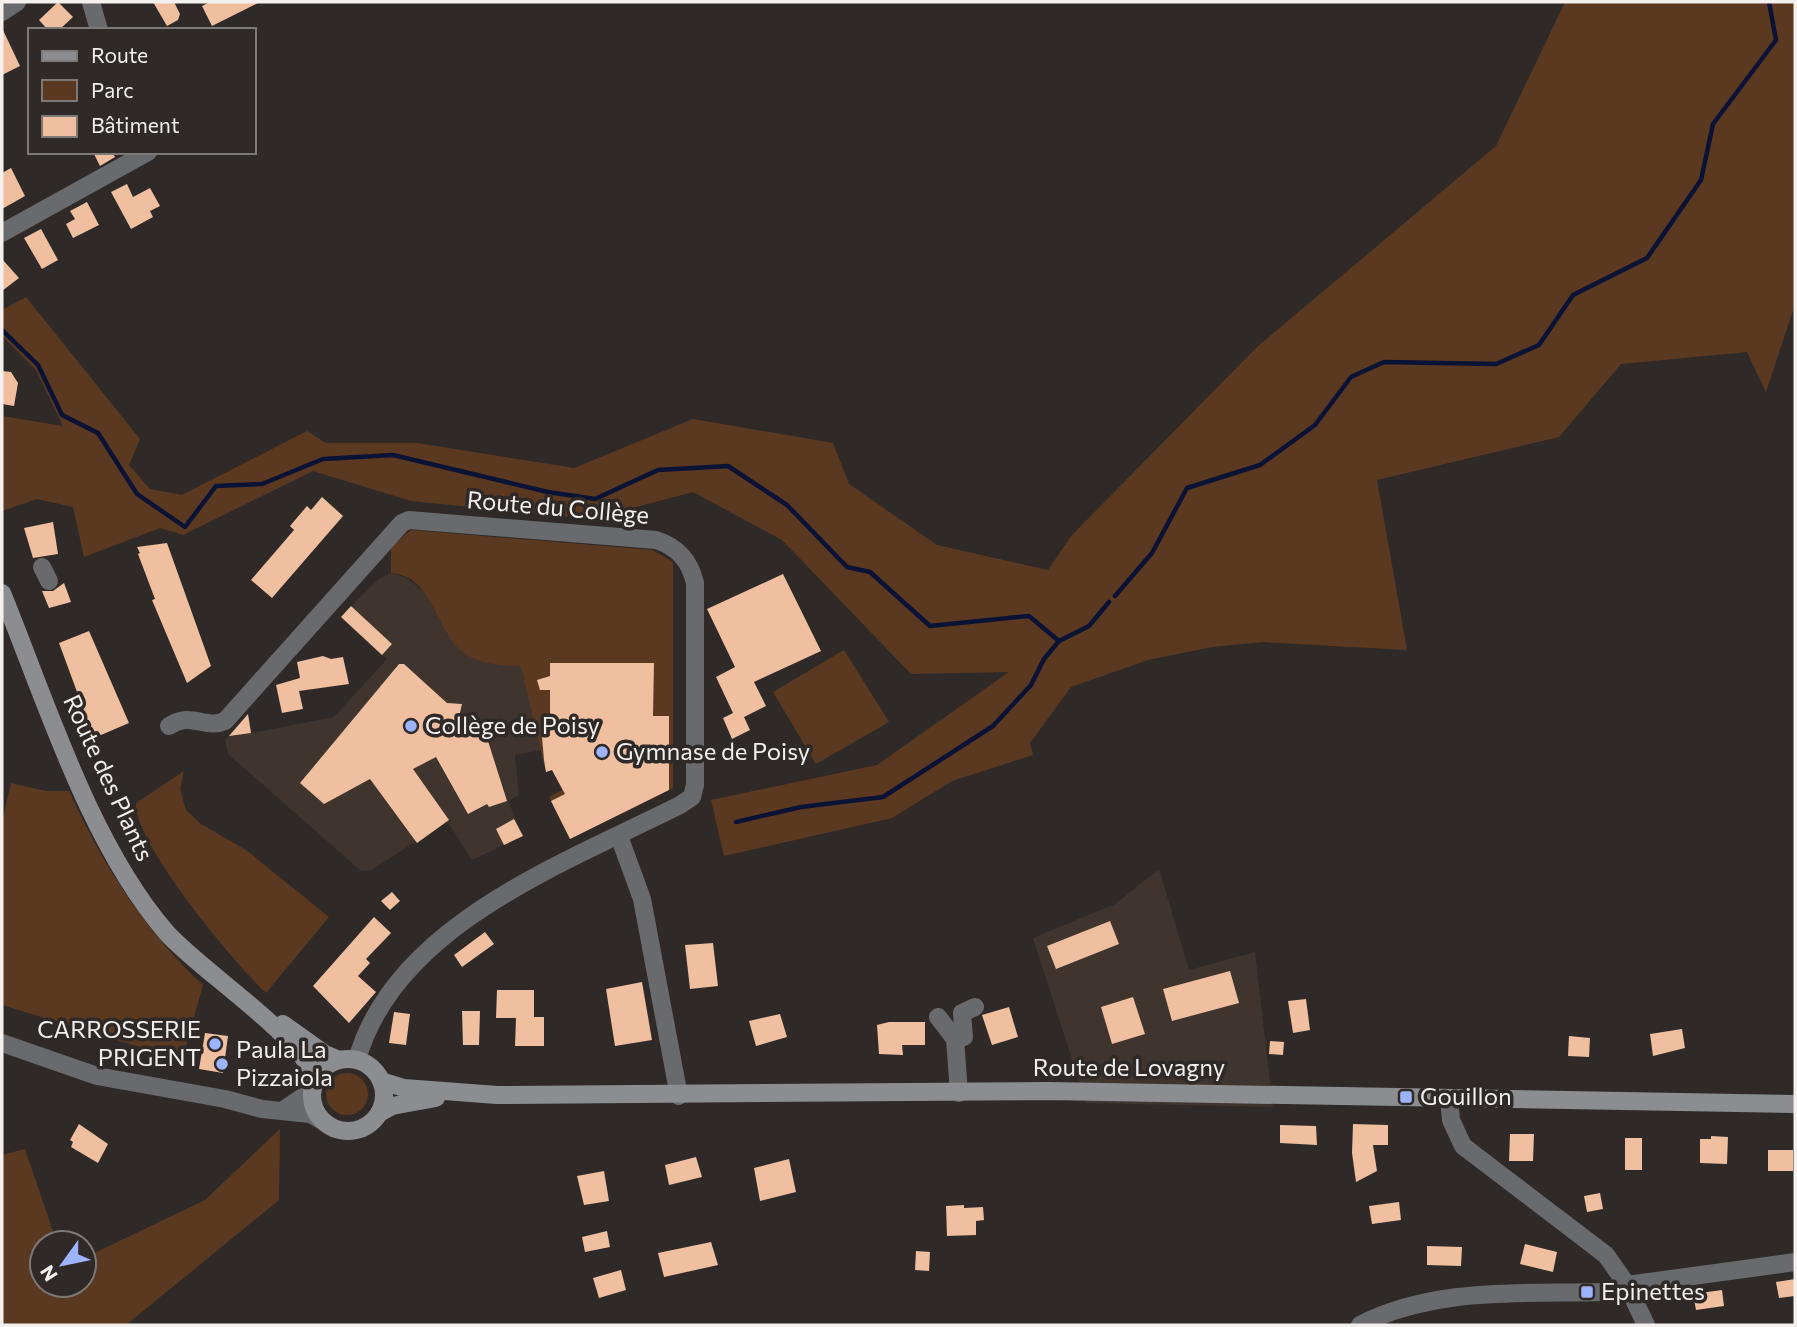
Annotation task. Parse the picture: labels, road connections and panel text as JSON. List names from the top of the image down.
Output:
{
  "streets": {
    "main road": ["Route des Plants", "Route de Lovagny"],
    "street": ["Route du Collège"]
  },
  "crossings": [
    ["Route du Collège", "Route des Plants"],
    ["Route du Collège", "Route de Lovagny"],
    ["Route des Plants", "Route de Lovagny"]
  ],
  "places": {
    "other": [
      "Collège de Poisy",
      "Gymnase de Poisy",
      "CARROSSERIE PRIGENT",
      "Paula La Pizzaiola"
    ],
    "transit": ["Gouillon", "Epinettes"]
  },
  "legend": ["Route", "Parc", "Bâtiment"],
  "north": "bottom left"
}
